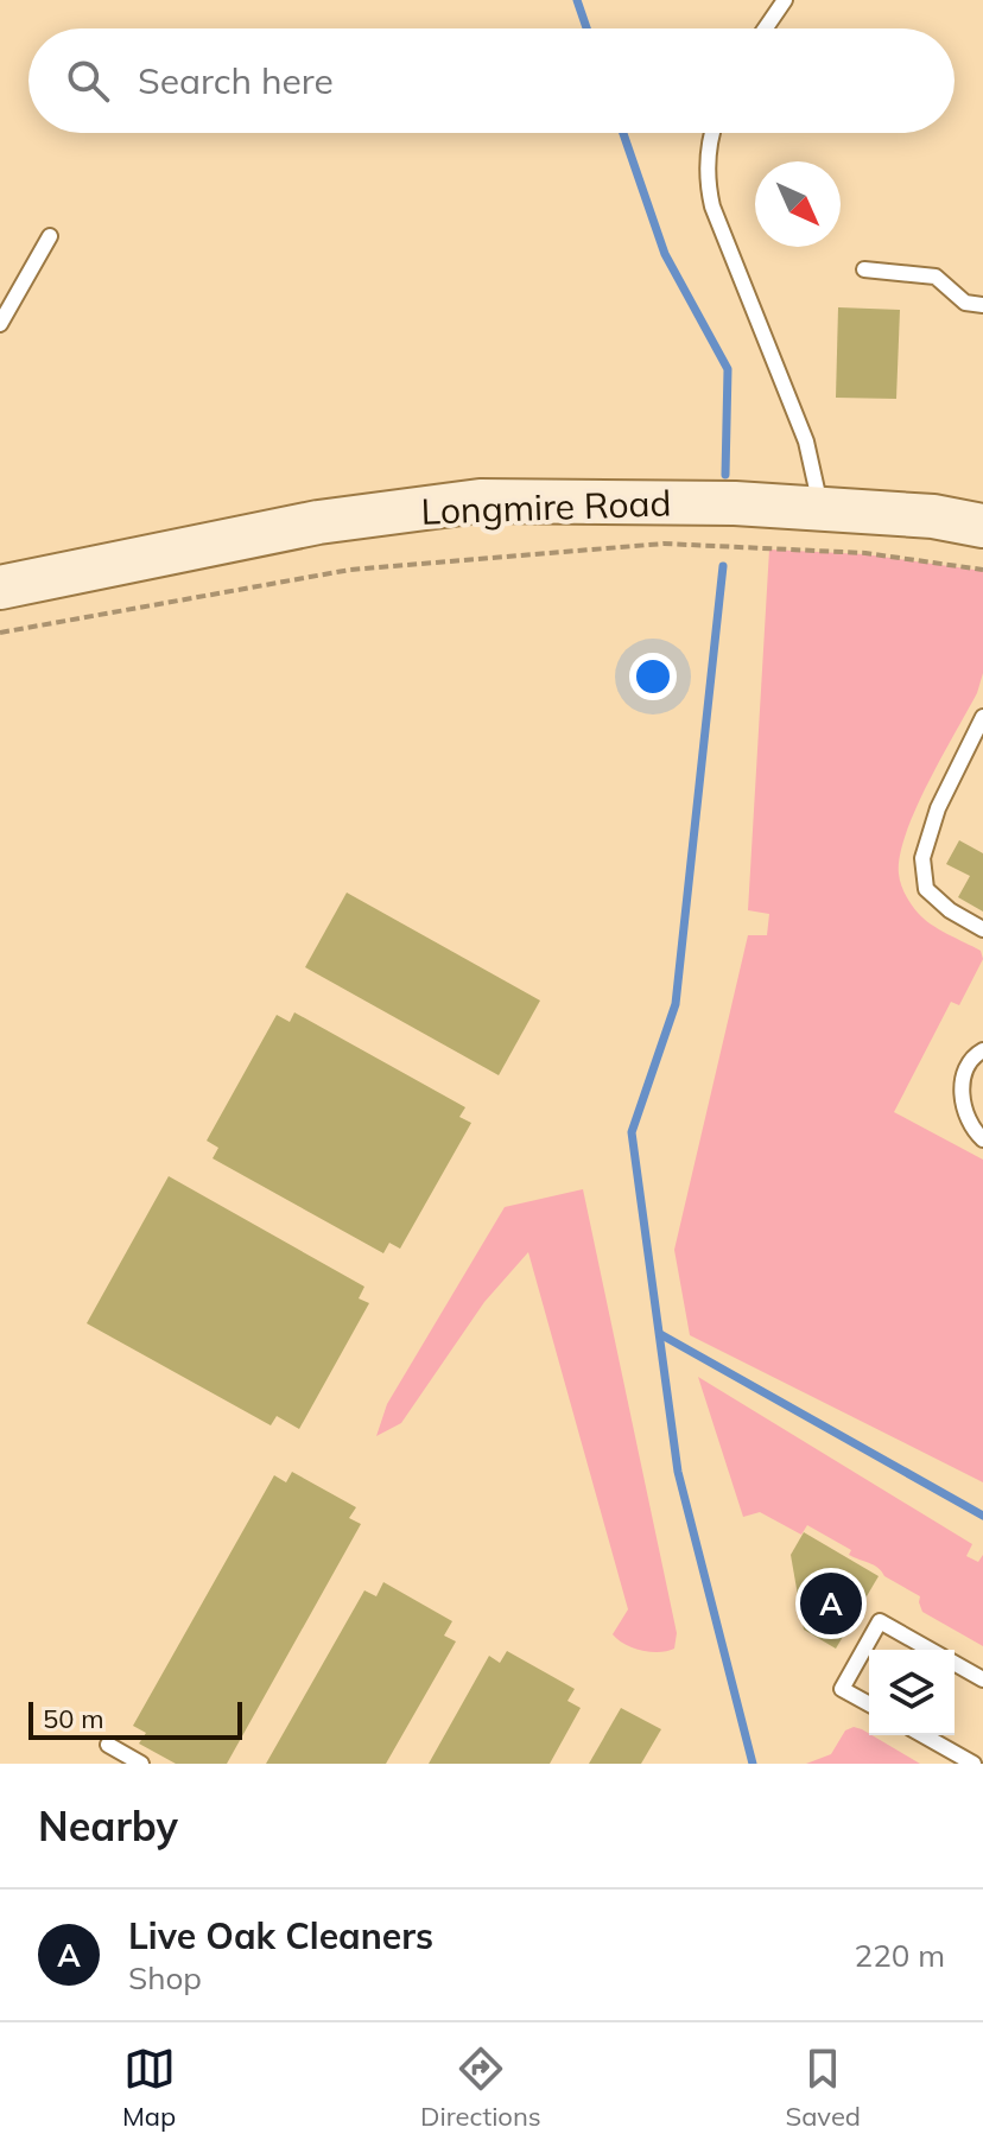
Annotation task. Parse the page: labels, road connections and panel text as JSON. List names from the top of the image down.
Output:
{
  "streets": {
    "main road": ["Longmire Road"]
  },
  "scale_bar": "50 m",
  "north": "bottom right",
  "page": {
    "search": "Search here",
    "pins": "A",
    "scale": "50 m",
    "heading": "Nearby",
    "list": [
      {
        "mark": "A",
        "name": "Live Oak Cleaners",
        "note": "Shop",
        "value": "220 m"
      }
    ],
    "nav": ["Map", "Directions", "Saved"]
  }
}
